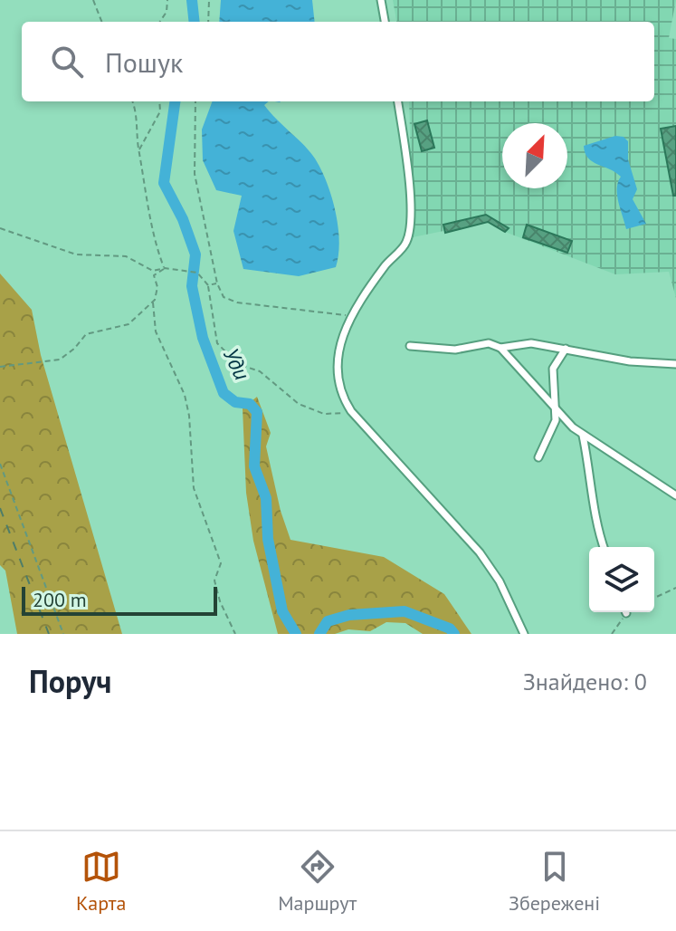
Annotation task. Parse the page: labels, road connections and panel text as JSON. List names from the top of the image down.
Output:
{
  "water": ["Уди"],
  "scale_bar": "200 m",
  "north": "top right",
  "page": {
    "search": "Пошук",
    "scale": "200 m",
    "heading": ["Поруч", "Знайдено: 0"],
    "nav": ["Карта", "Маршрут", "Збережені"]
  }
}
